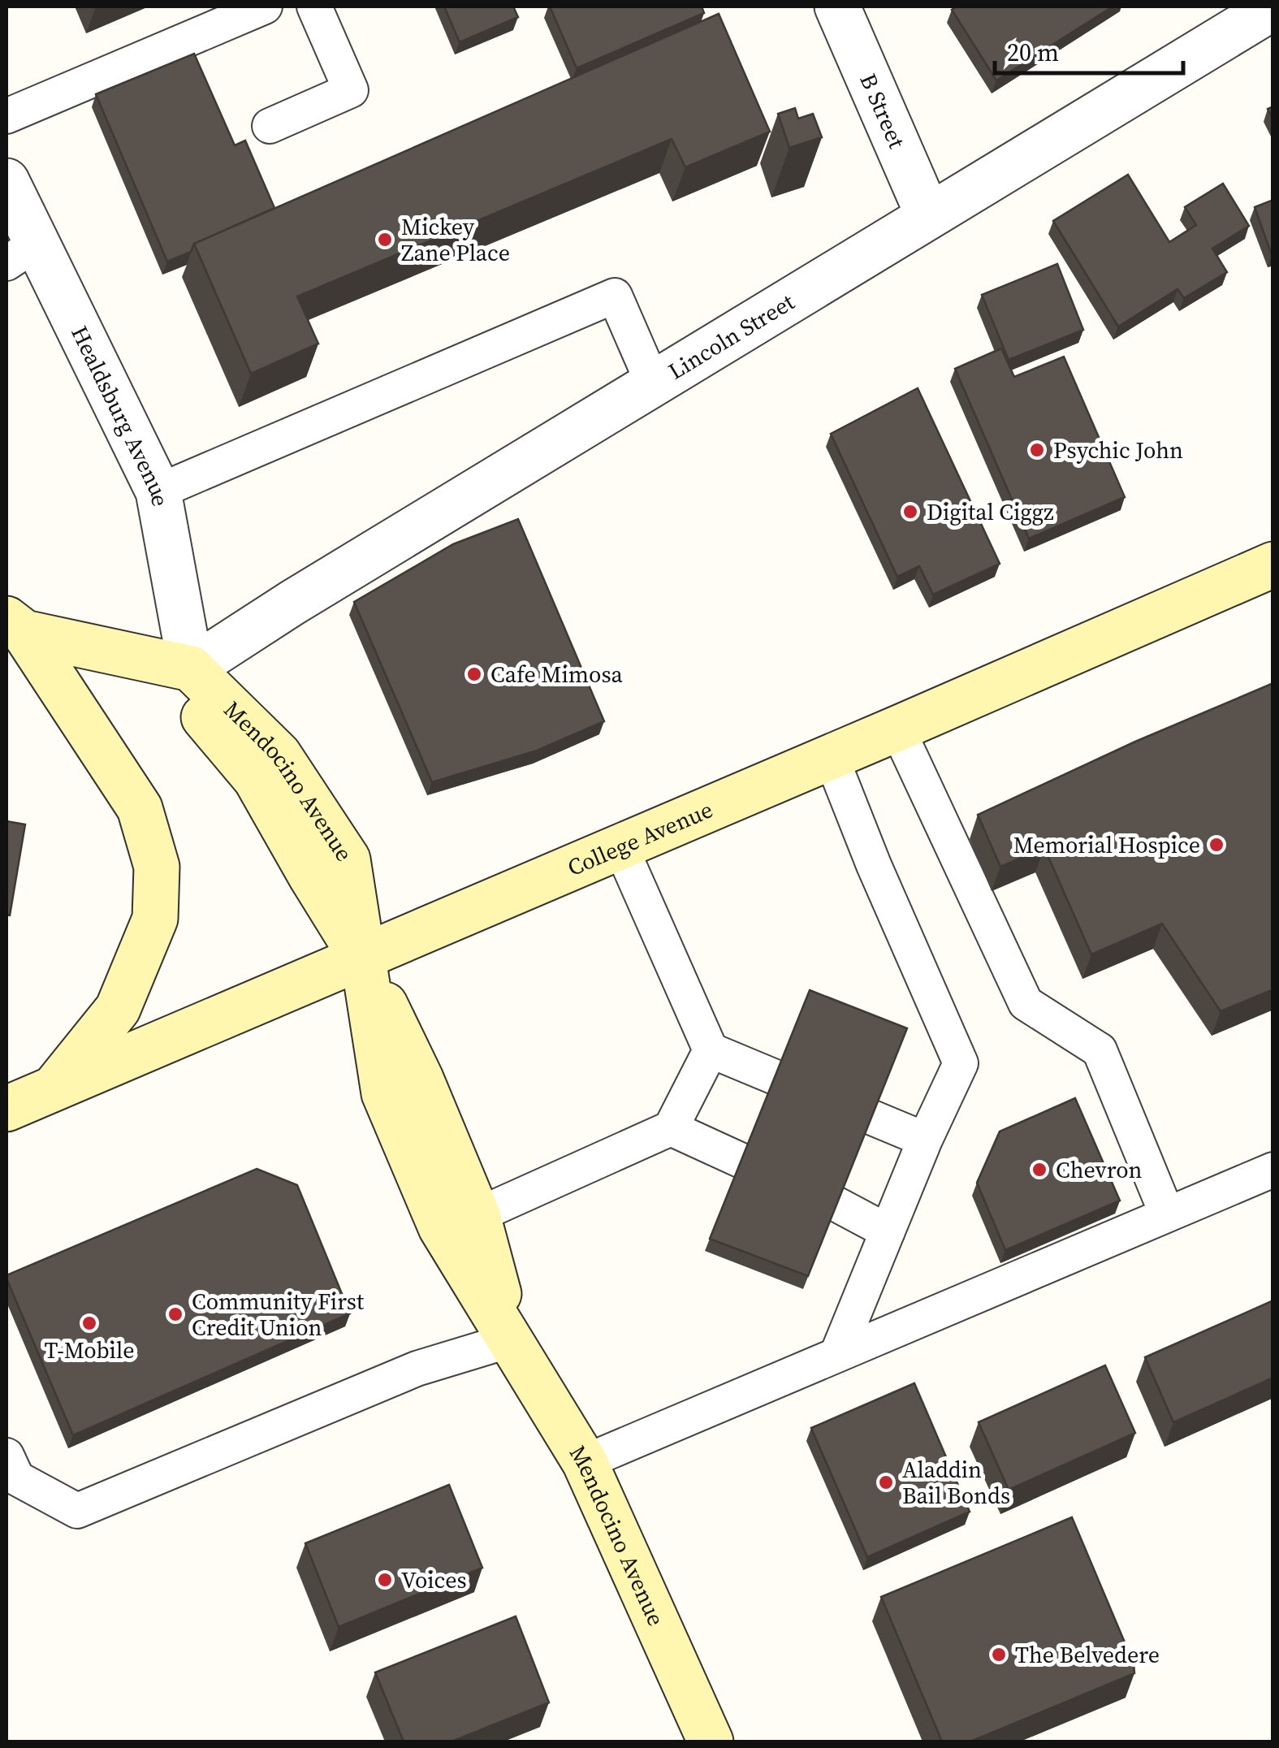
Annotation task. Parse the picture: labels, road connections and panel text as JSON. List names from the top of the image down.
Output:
{
  "streets": {
    "main road": ["Mendocino Avenue", "College Avenue"],
    "street": ["B Street", "Lincoln Street", "Healdsburg Avenue"]
  },
  "crossings": [
    ["B Street", "Lincoln Street"],
    ["Lincoln Street", "Healdsburg Avenue"],
    ["Lincoln Street", "Mendocino Avenue"],
    ["Healdsburg Avenue", "Mendocino Avenue"],
    ["Mendocino Avenue", "College Avenue"]
  ],
  "places": [
    "Mickey Zane Place",
    "Psychic John",
    "Digital Ciggz",
    "Cafe Mimosa",
    "Memorial Hospice",
    "Chevron",
    "Community First Credit Union",
    "T-Mobile",
    "Aladdin Bail Bonds",
    "Voices",
    "The Belvedere"
  ],
  "scale_bar": "20 m"
}
